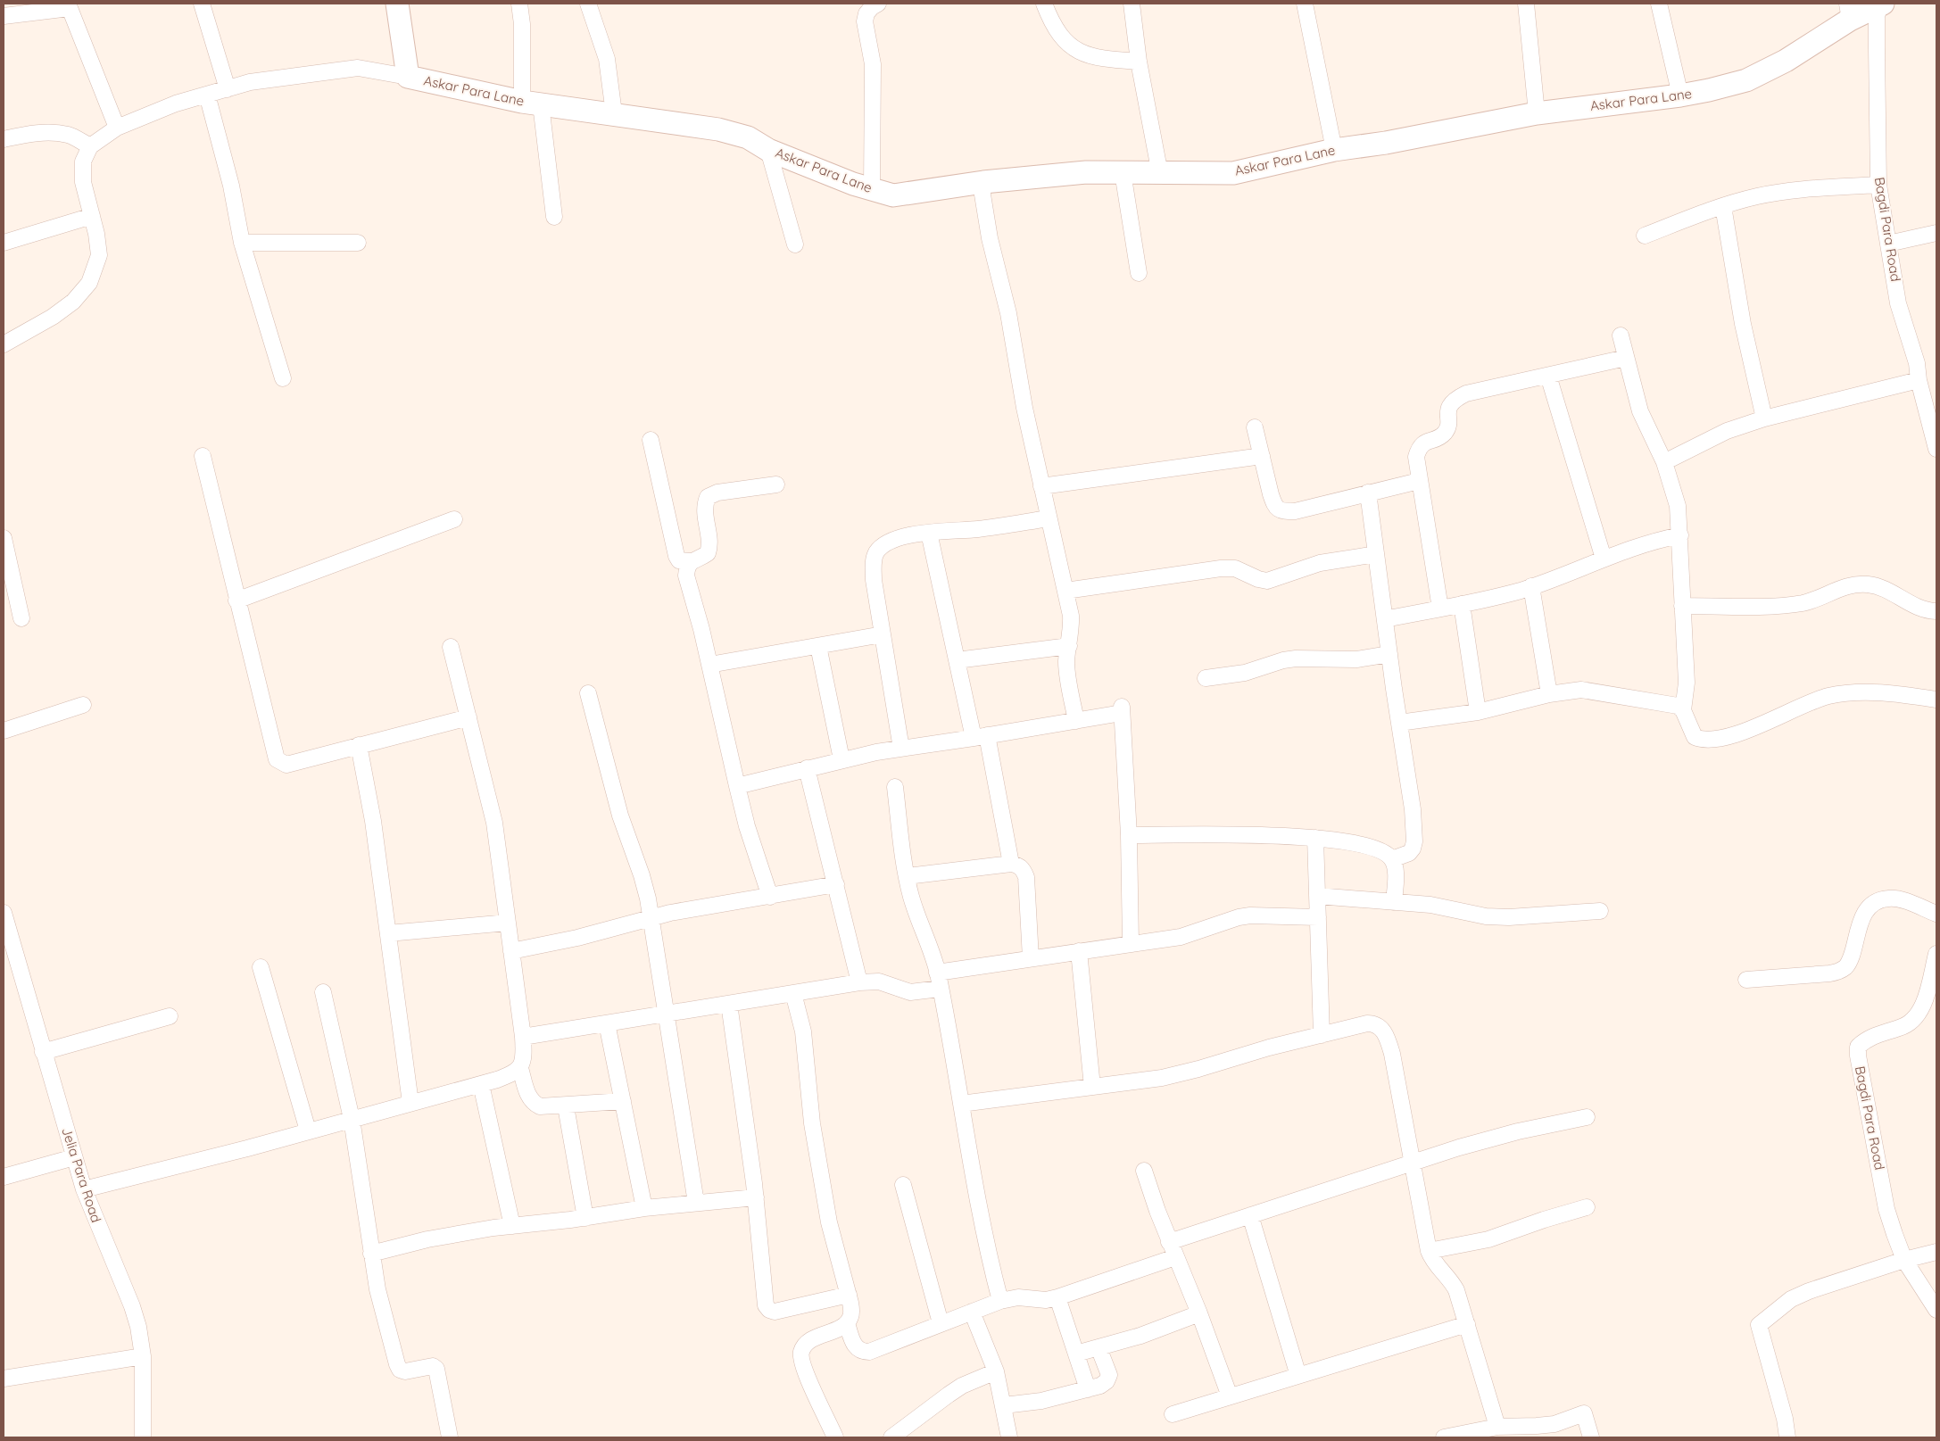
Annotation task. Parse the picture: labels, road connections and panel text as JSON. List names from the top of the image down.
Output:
{
  "streets": {
    "street": ["Askar Para Lane", "Bagdi Para Road", "Jelia Para Road"]
  },
  "crossings": [
    ["Askar Para Lane", "Bagdi Para Road"]
  ]
}
